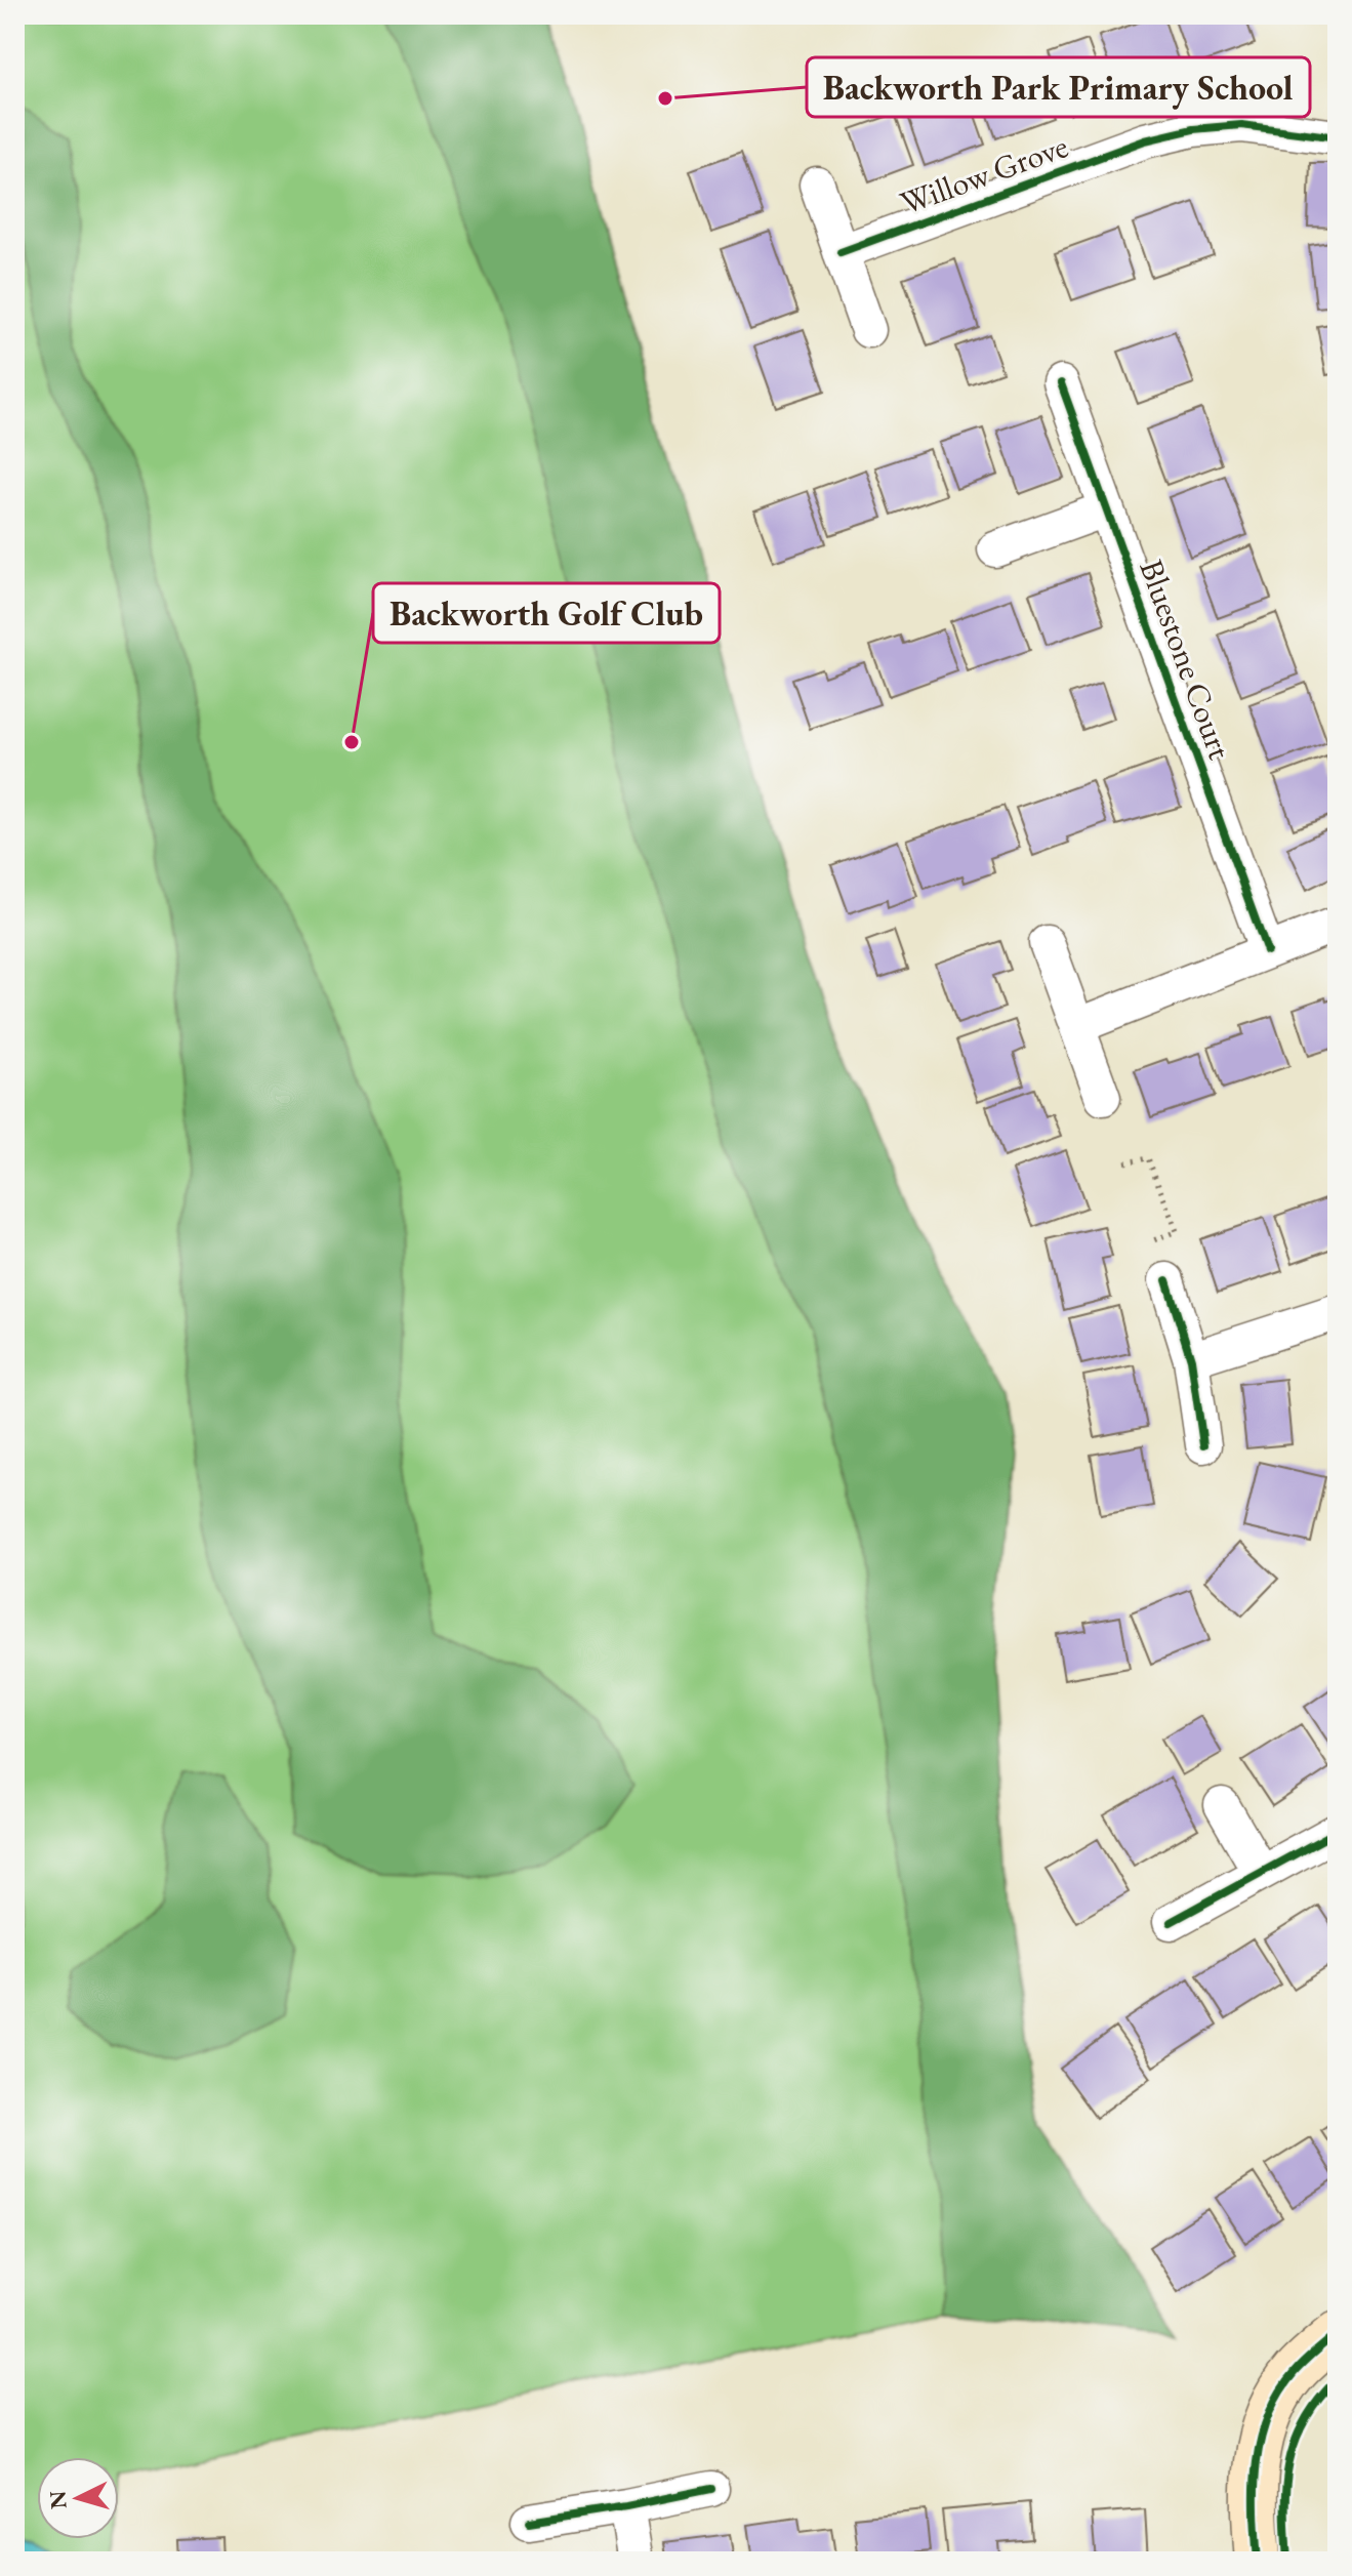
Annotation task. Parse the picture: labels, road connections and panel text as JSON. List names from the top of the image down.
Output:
{
  "streets": {
    "street": ["Willow Grove", "Bluestone Court"]
  },
  "places": ["Backworth Park Primary School", "Backworth Golf Club"],
  "north": "left"
}
